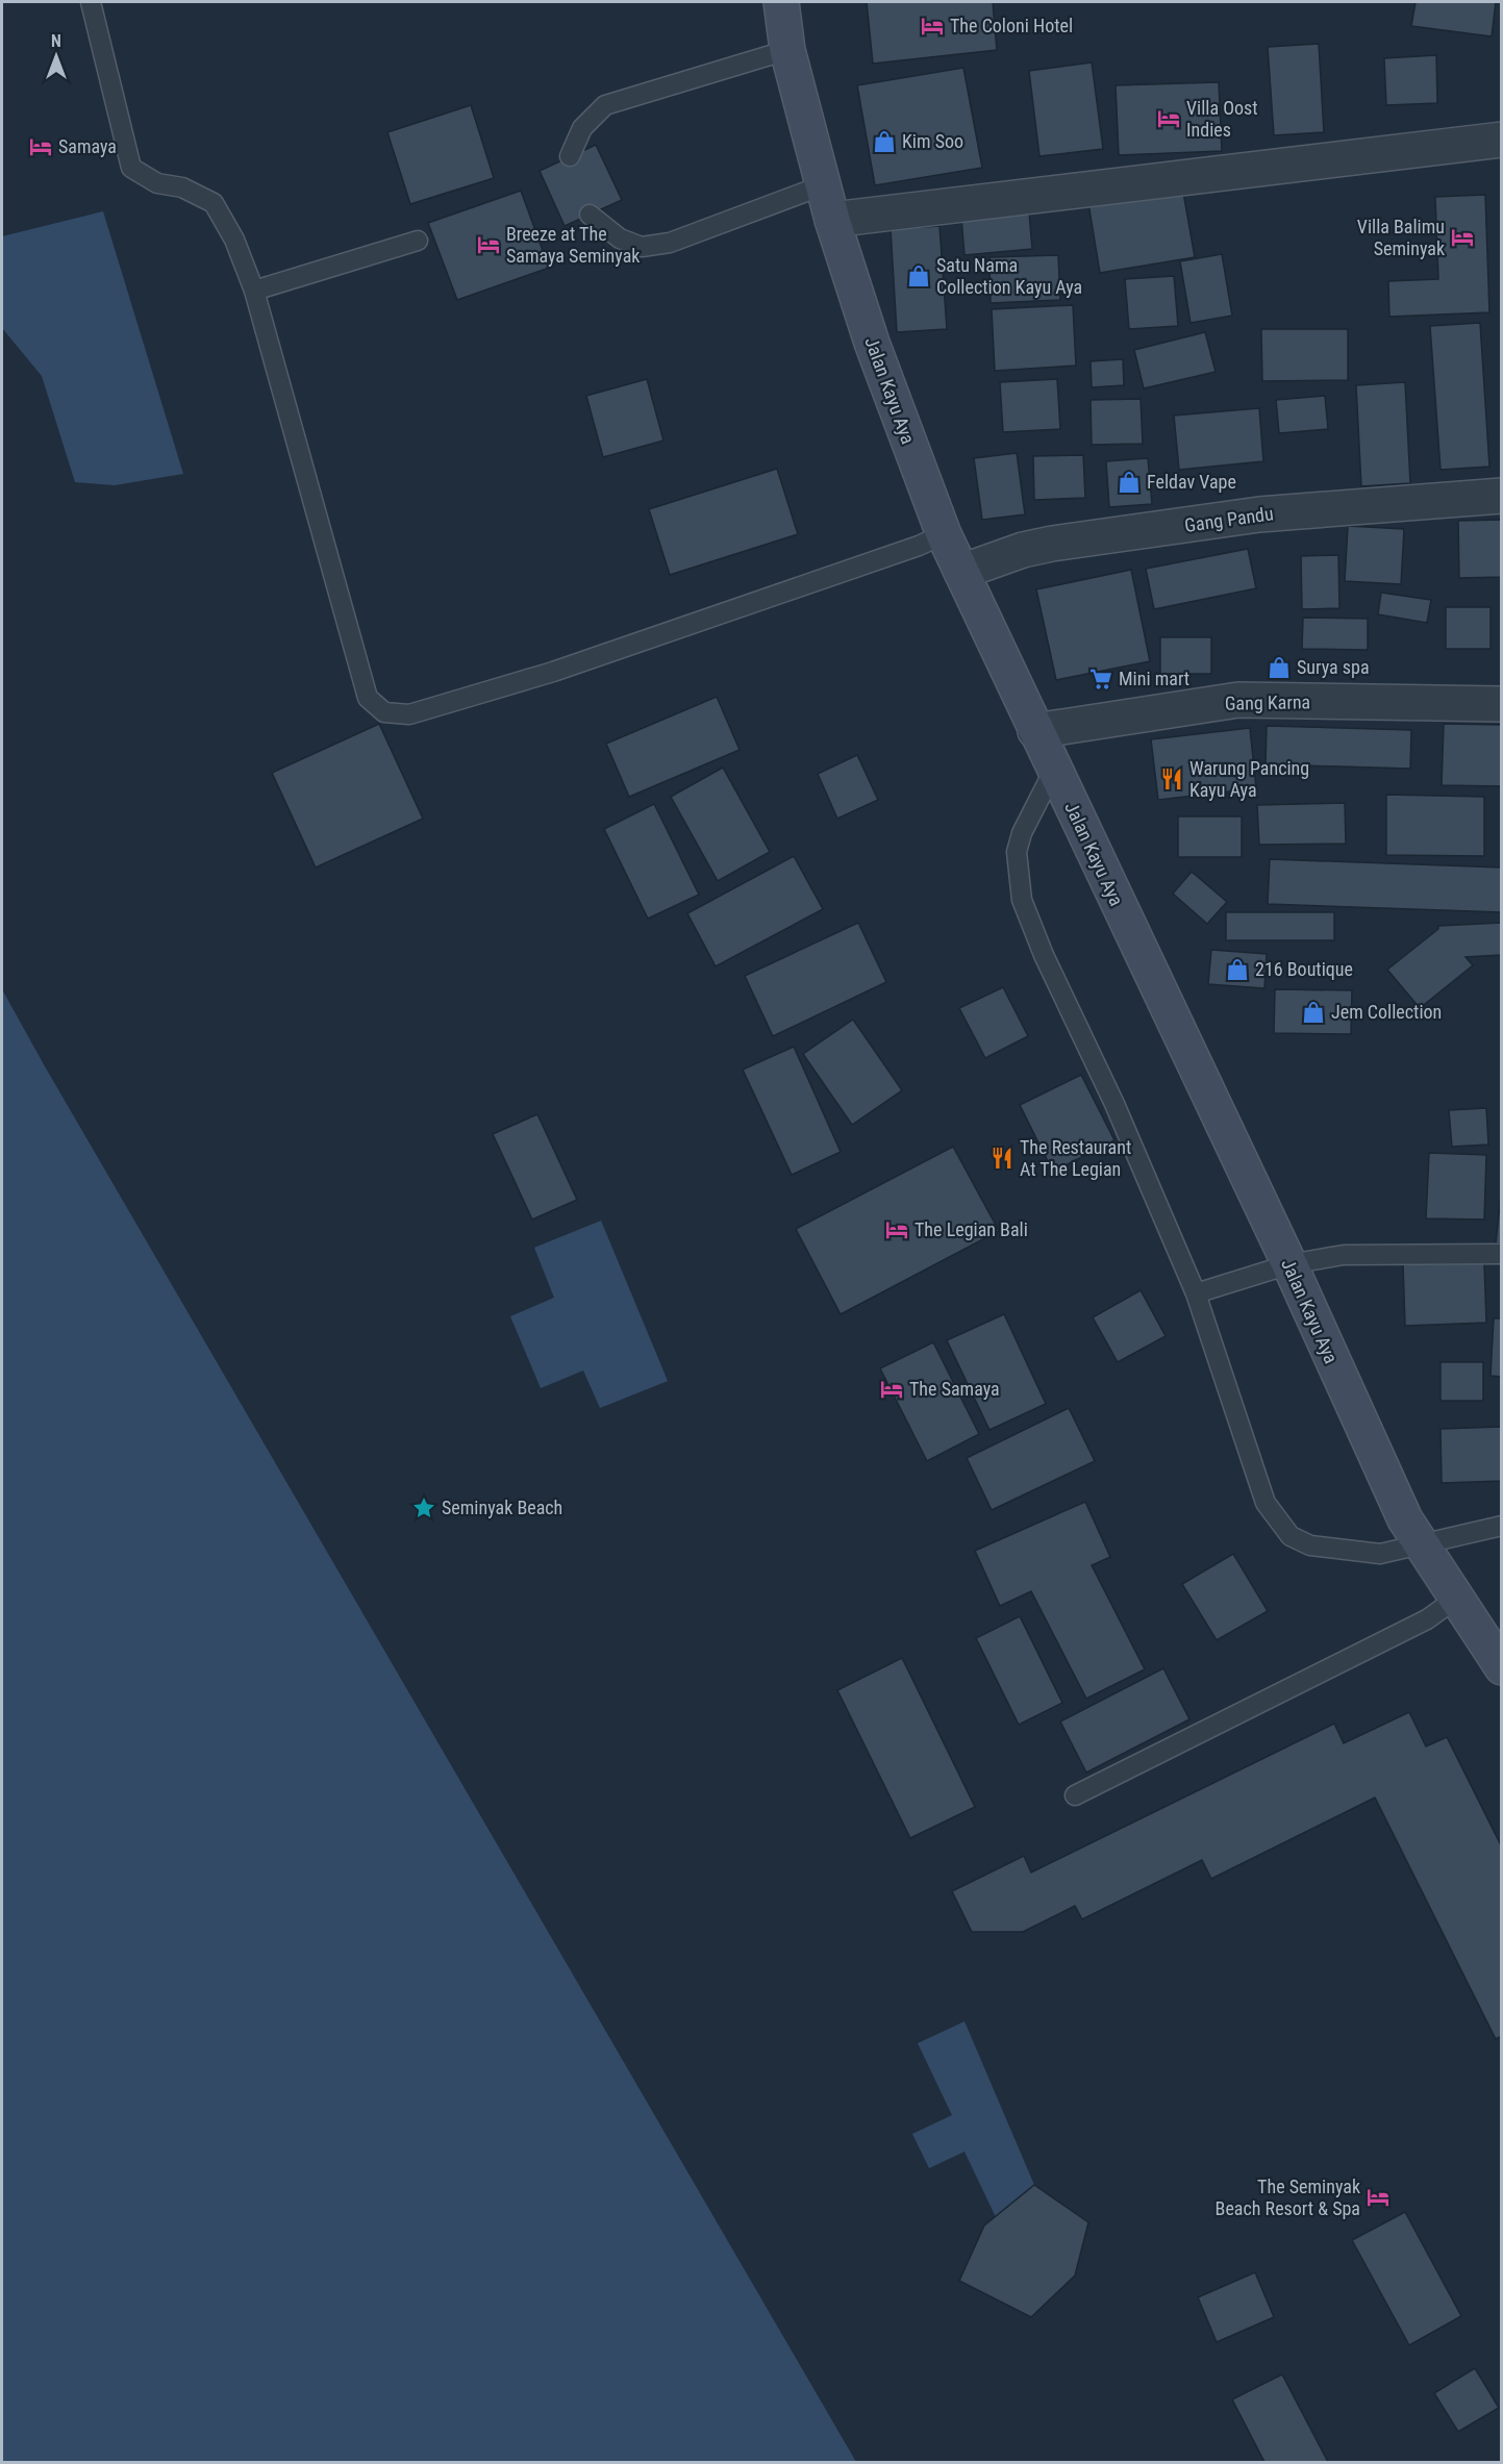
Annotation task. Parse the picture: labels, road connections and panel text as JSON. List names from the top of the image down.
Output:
{
  "streets": {
    "main road": ["Jalan Kayu Aya"],
    "street": ["Gang Pandu", "Gang Karna"]
  },
  "crossings": [
    ["Jalan Kayu Aya", "Gang Pandu"],
    ["Jalan Kayu Aya", "Gang Karna"]
  ],
  "places": {
    "hotel": [
      "The Coloni Hotel",
      "Villa Oost Indies",
      "Samaya",
      "Villa Balimu Seminyak",
      "Breeze at The Samaya Seminyak",
      "The Legian Bali",
      "The Samaya",
      "The Seminyak Beach Resort & Spa"
    ],
    "shop": [
      "Kim Soo",
      "Satu Nama Collection Kayu Aya",
      "Feldav Vape",
      "Surya spa",
      "216 Boutique",
      "Jem Collection"
    ],
    "supermarket": ["Mini mart"],
    "restaurant": ["Warung Pancing Kayu Aya", "The Restaurant At The Legian"],
    "place": ["Seminyak Beach"]
  },
  "north": "top"
}
